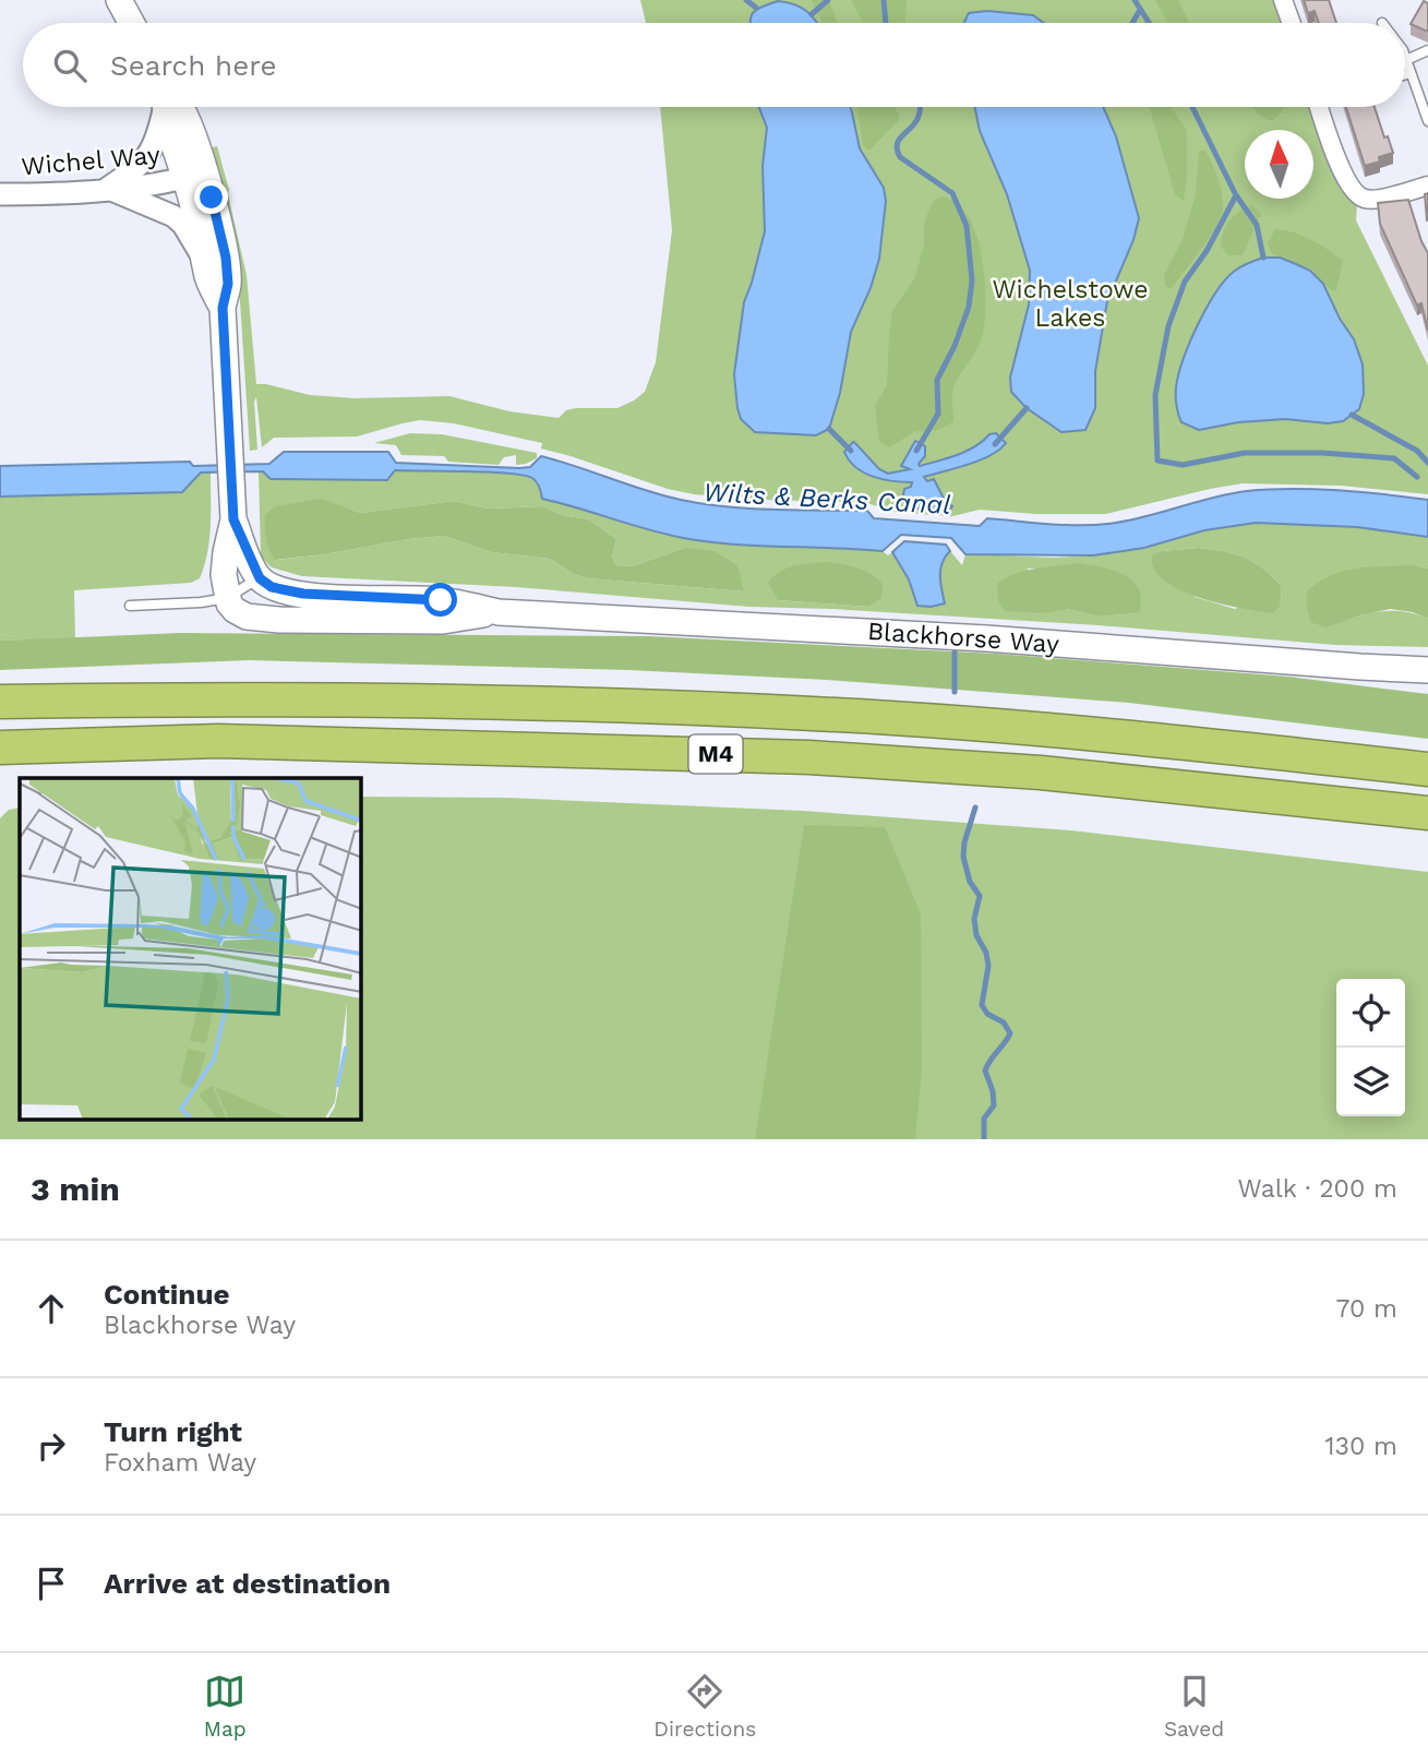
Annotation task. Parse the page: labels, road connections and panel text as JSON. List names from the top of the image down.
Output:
{
  "streets": {
    "highway": ["M4"],
    "main road": ["Blackhorse Way"],
    "street": ["Wichel Way"]
  },
  "water": ["Wilts & Berks Canal"],
  "parks": ["Wichelstowe Lakes"],
  "north": "top",
  "page": {
    "search": "Search here",
    "heading": ["3 min", "Walk · 200 m"],
    "list": [
      ["Continue", "Blackhorse Way", "70 m"],
      ["Turn right", "Foxham Way", "130 m"],
      "Arrive at destination"
    ],
    "nav": ["Map", "Directions", "Saved"]
  }
}
